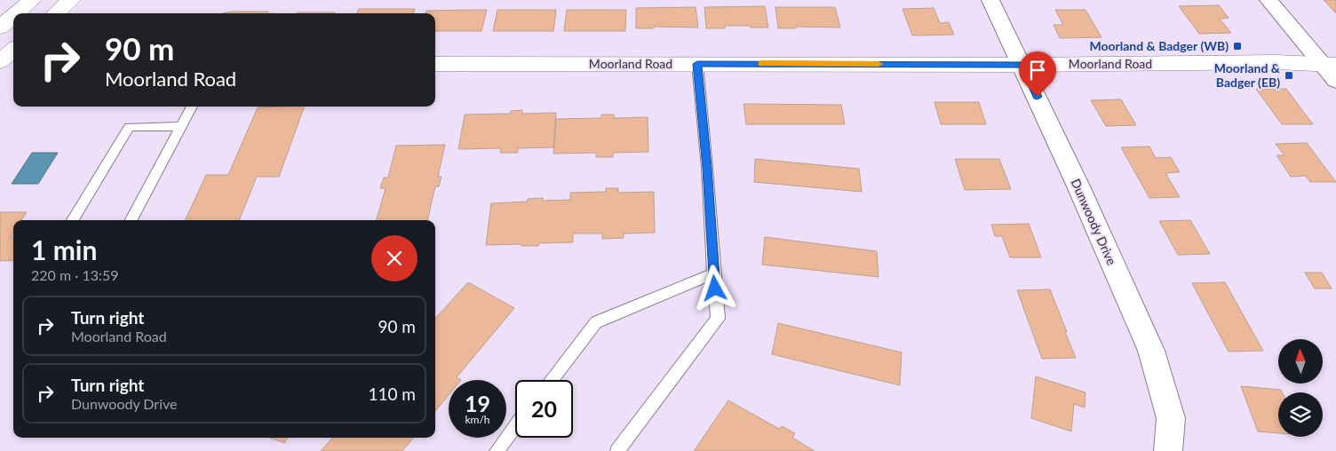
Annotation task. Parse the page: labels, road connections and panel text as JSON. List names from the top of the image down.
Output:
{
  "streets": {
    "street": ["Moorland Road", "Dunwoody Drive"]
  },
  "crossings": [
    ["Moorland Road", "Dunwoody Drive"]
  ],
  "places": {
    "transit": ["Moorland & Badger (WB)", "Moorland & Badger (EB)"]
  },
  "north": "top",
  "page": {
    "turn": ["90 m", "Moorland Road"],
    "heading": ["1 min", "220 m · 13:59"],
    "list": [
      {
        "name": "Turn right",
        "note": "Moorland Road",
        "value": "90 m"
      },
      {
        "name": "Turn right",
        "note": "Dunwoody Drive",
        "value": "110 m"
      }
    ],
    "speed": "19 km/h",
    "limit": "20"
  }
}
